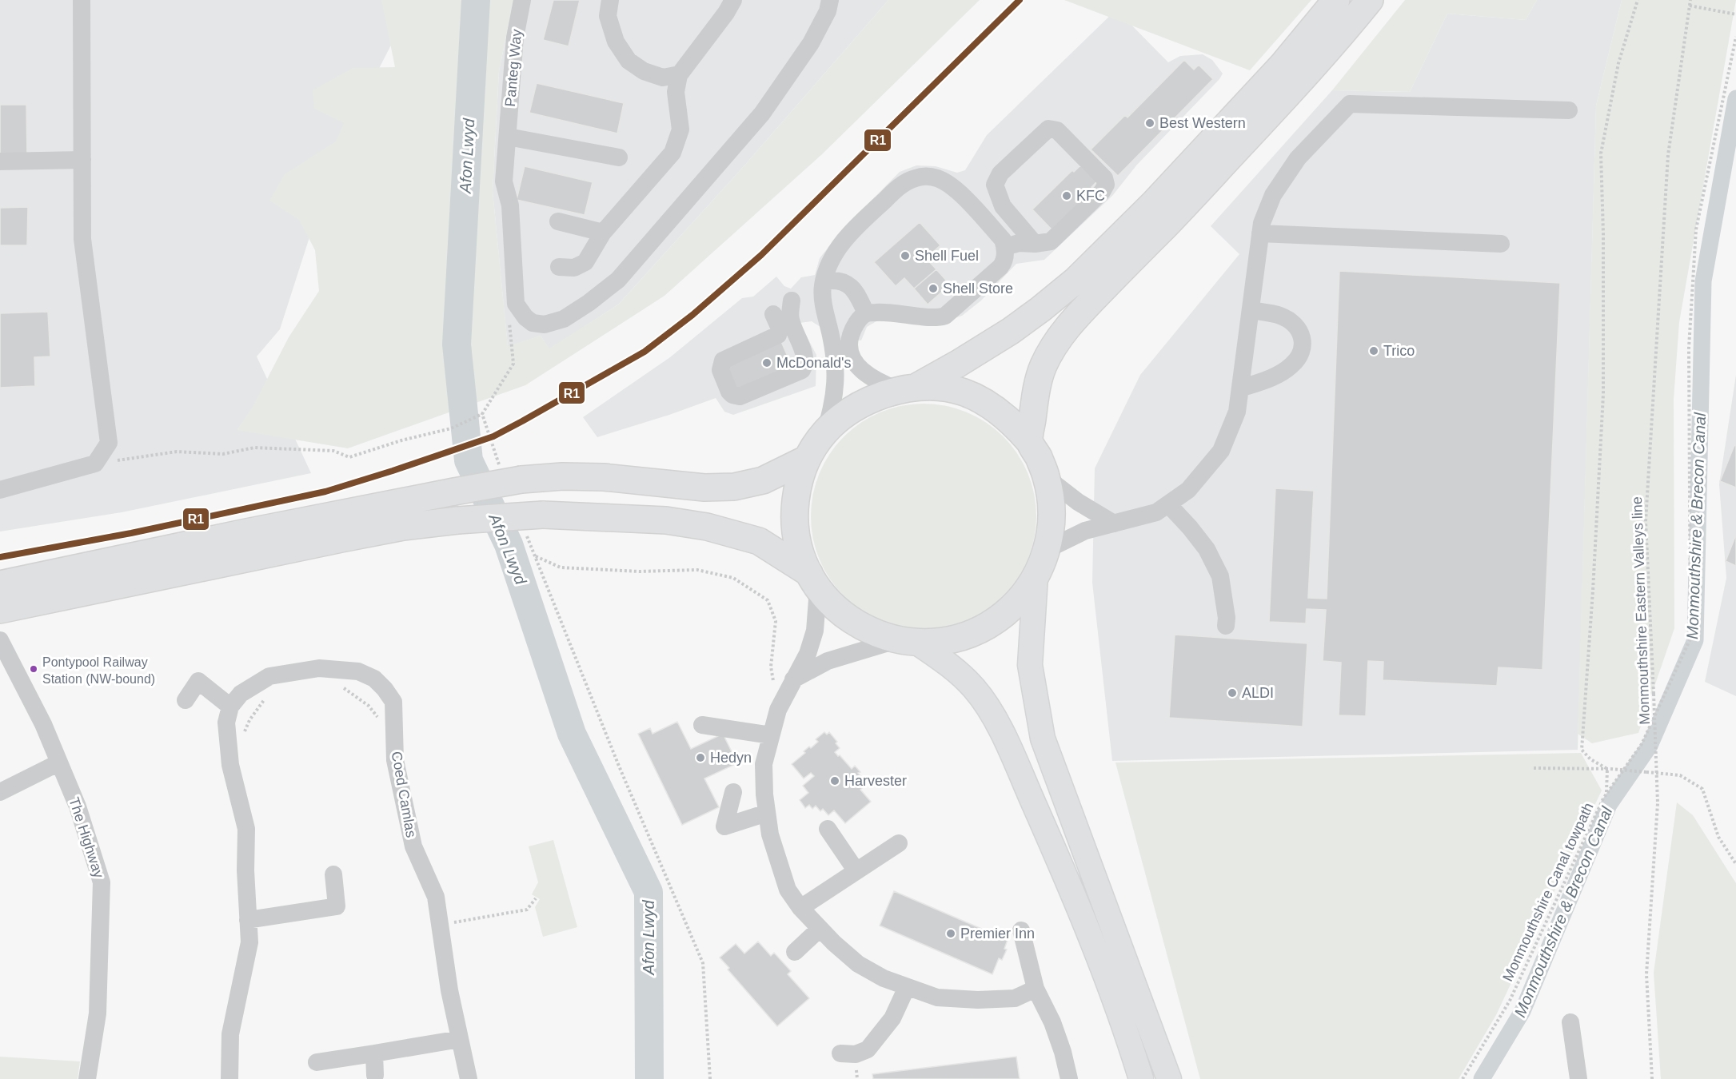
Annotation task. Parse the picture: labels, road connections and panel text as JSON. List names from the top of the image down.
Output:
{
  "streets": {
    "street": ["Panteg Way", "Coed Camlas", "The Highway"],
    "path": ["Monmouthshire Eastern Valleys line", "Monmouthshire Canal towpath"]
  },
  "water": ["Afon Lwyd", "Monmouthshire & Brecon Canal"],
  "places": [
    "Best Western",
    "KFC",
    "Shell Fuel",
    "Shell Store",
    "Trico",
    "McDonald's",
    "Pontypool Railway Station (NW-bound)",
    "ALDI",
    "Hedyn",
    "Harvester",
    "Premier Inn"
  ],
  "lines": ["transit line R1"]
}
